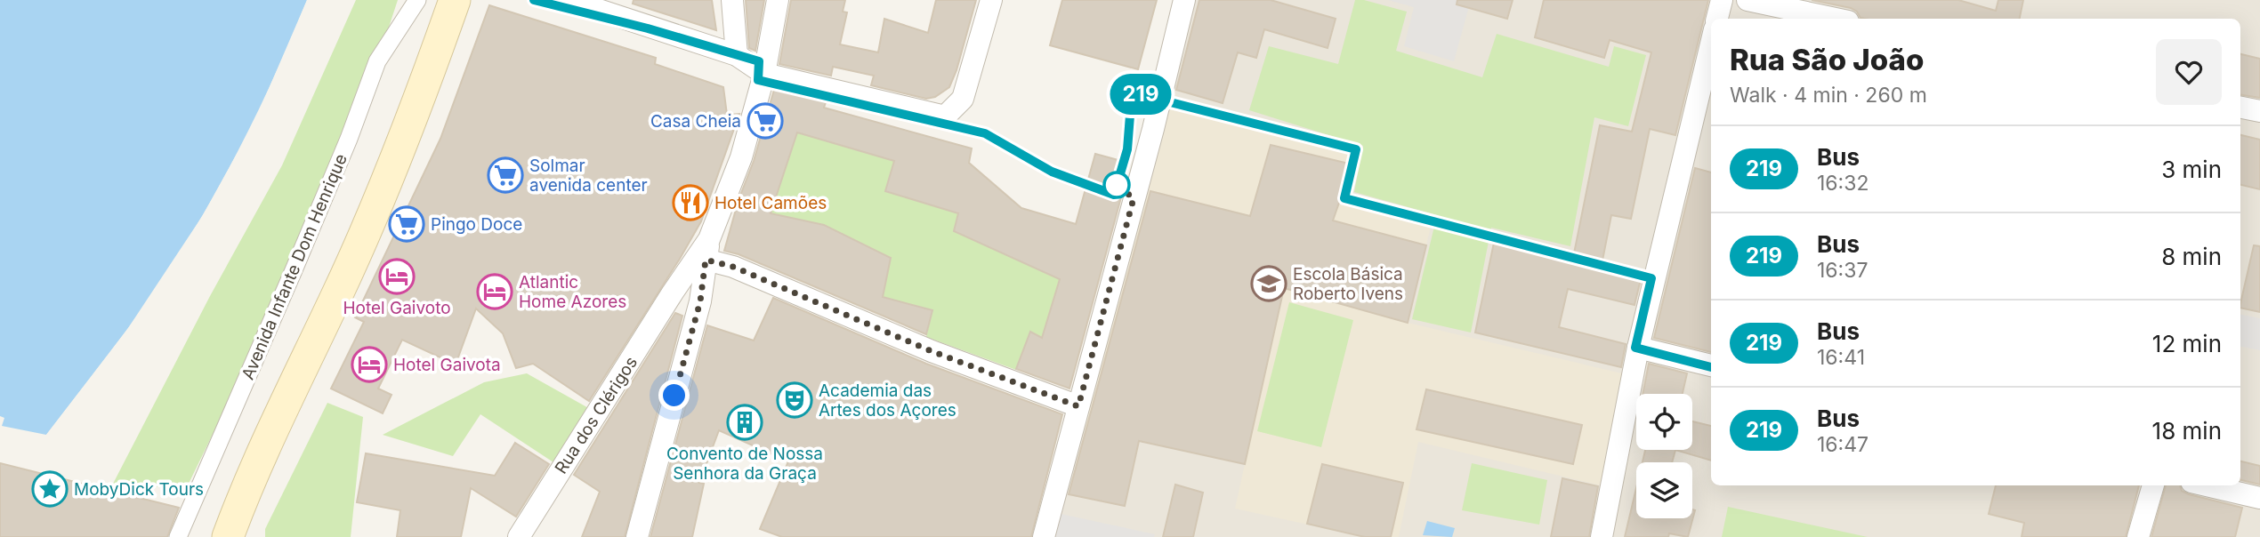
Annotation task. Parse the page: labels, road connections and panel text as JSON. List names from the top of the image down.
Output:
{
  "streets": {
    "street": ["Avenida Infante Dom Henrique", "Rua dos Clérigos"]
  },
  "places": {
    "supermarket": ["Casa Cheia", "Solmar avenida center", "Pingo Doce"],
    "restaurant": ["Hotel Camões"],
    "hotel": ["Hotel Gaivoto", "Atlantic Home Azores", "Hotel Gaivota"],
    "school or university": ["Escola Básica Roberto Ivens"],
    "theatre": ["Academia das Artes dos Açores"],
    "building": ["Convento de Nossa Senhora da Graça"],
    "place": ["MobyDick Tours"]
  },
  "lines": ["bus line 219"],
  "page": {
    "on_map": "219",
    "heading": ["Rua São João", "Walk · 4 min · 260 m"],
    "list": [
      {
        "mark": "219",
        "name": "Bus",
        "note": "16:32",
        "value": "3 min"
      },
      {
        "mark": "219",
        "name": "Bus",
        "note": "16:37",
        "value": "8 min"
      },
      {
        "mark": "219",
        "name": "Bus",
        "note": "16:41",
        "value": "12 min"
      },
      {
        "mark": "219",
        "name": "Bus",
        "note": "16:47",
        "value": "18 min"
      }
    ]
  }
}
